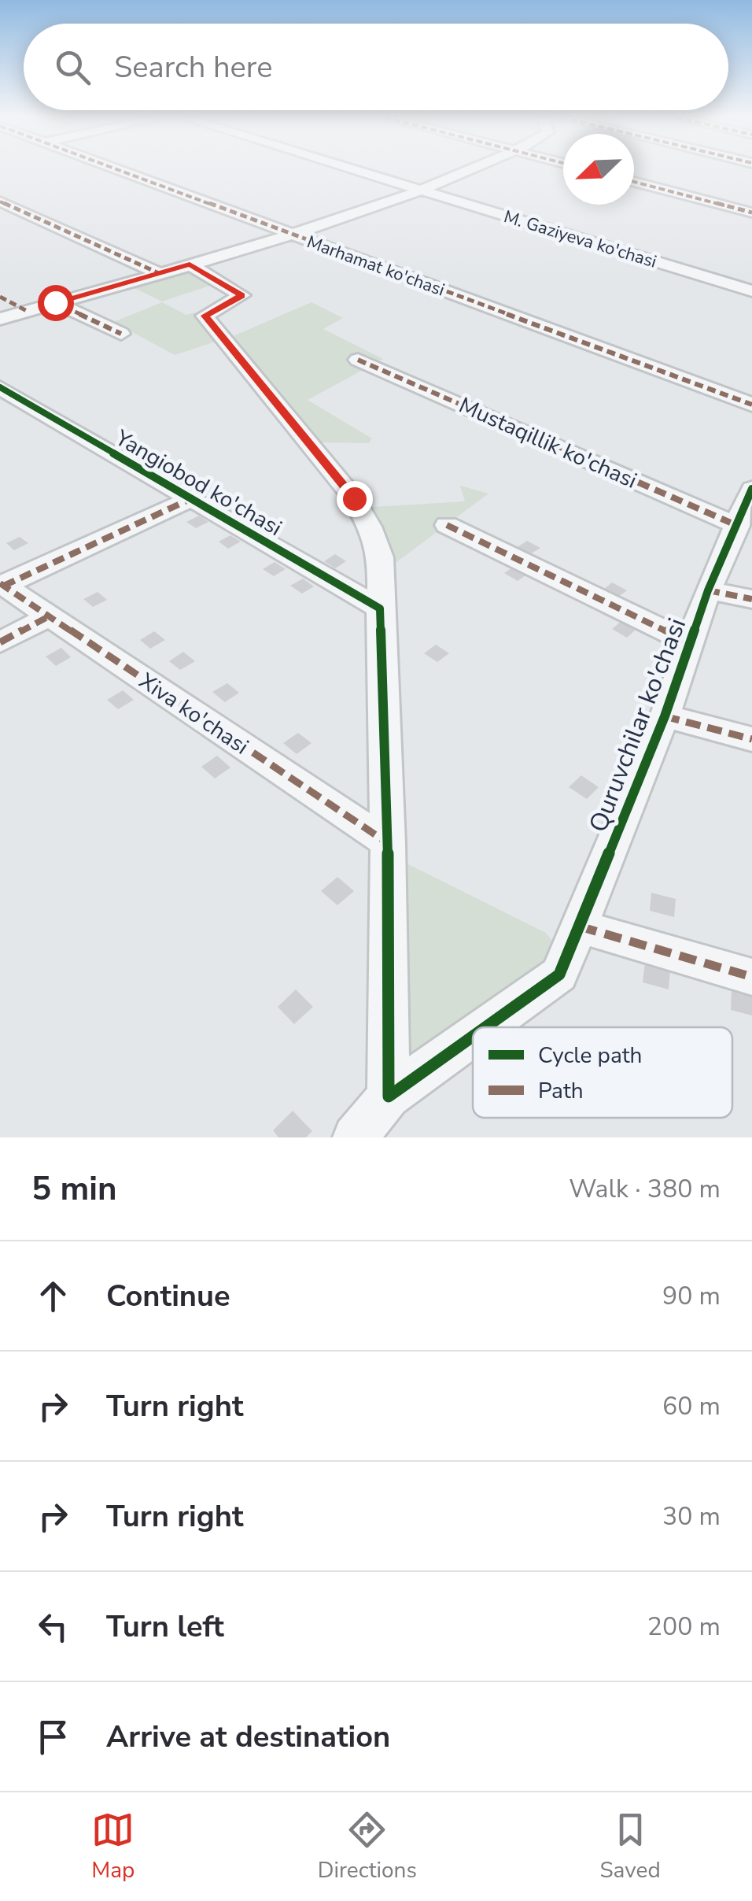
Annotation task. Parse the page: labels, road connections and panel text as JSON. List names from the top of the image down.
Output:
{
  "streets": {
    "street": [
      "M. Gaziyeva ko'chasi",
      "Marhamat ko'chasi",
      "Mustaqillik ko'chasi",
      "Yangiobod ko'chasi",
      "Xiva ko'chasi",
      "Quruvchilar ko'chasi"
    ]
  },
  "crossings": [
    ["Mustaqillik ko'chasi", "Quruvchilar ko'chasi"]
  ],
  "legend": ["Cycle path", "Path"],
  "north": "bottom left",
  "page": {
    "search": "Search here",
    "heading": ["5 min", "Walk · 380 m"],
    "list": [
      ["Continue", "90 m"],
      ["Turn right", "60 m"],
      ["Turn right", "30 m"],
      ["Turn left", "200 m"],
      "Arrive at destination"
    ],
    "nav": ["Map", "Directions", "Saved"]
  }
}
